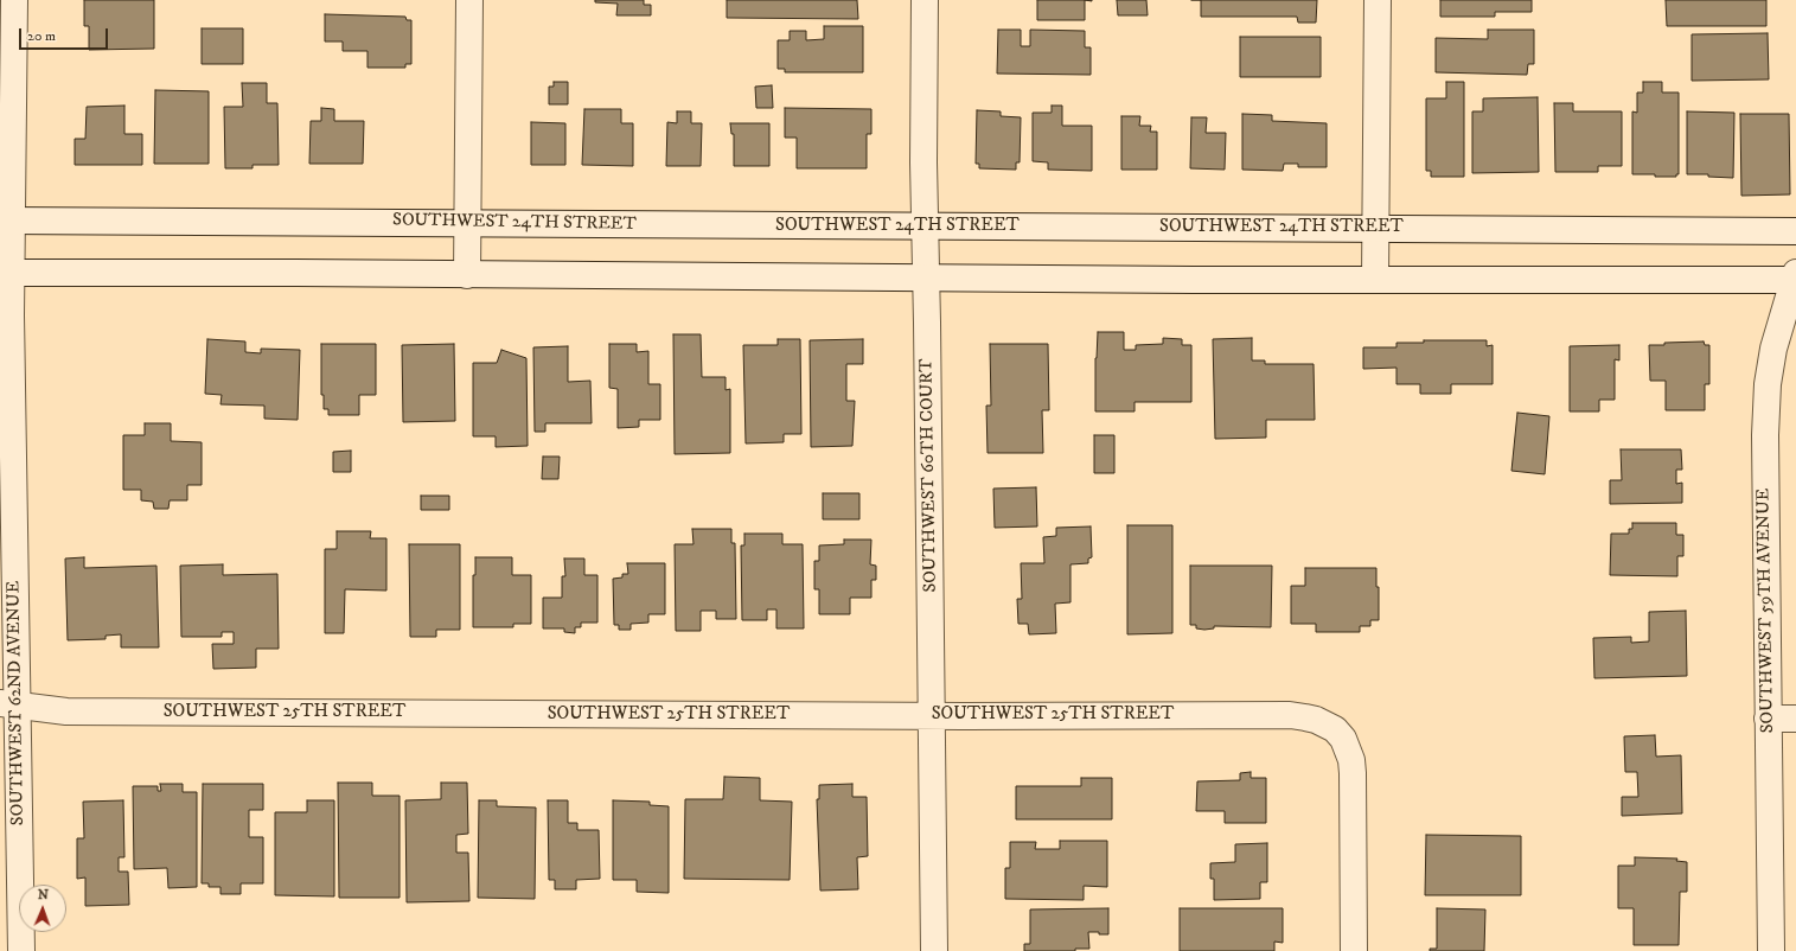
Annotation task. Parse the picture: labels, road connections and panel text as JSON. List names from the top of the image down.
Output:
{
  "streets": {
    "street": [
      "SOUTHWEST 24TH STREET",
      "SOUTHWEST 60TH COURT",
      "SOUTHWEST 59TH AVENUE",
      "SOUTHWEST 62ND AVENUE",
      "SOUTHWEST 25TH STREET"
    ]
  },
  "crossings": [
    ["SOUTHWEST 24TH STREET", "SOUTHWEST 60TH COURT"],
    ["SOUTHWEST 24TH STREET", "SOUTHWEST 62ND AVENUE"],
    ["SOUTHWEST 60TH COURT", "SOUTHWEST 25TH STREET"],
    ["SOUTHWEST 62ND AVENUE", "SOUTHWEST 25TH STREET"]
  ],
  "scale_bar": "20 m",
  "north": "top"
}
